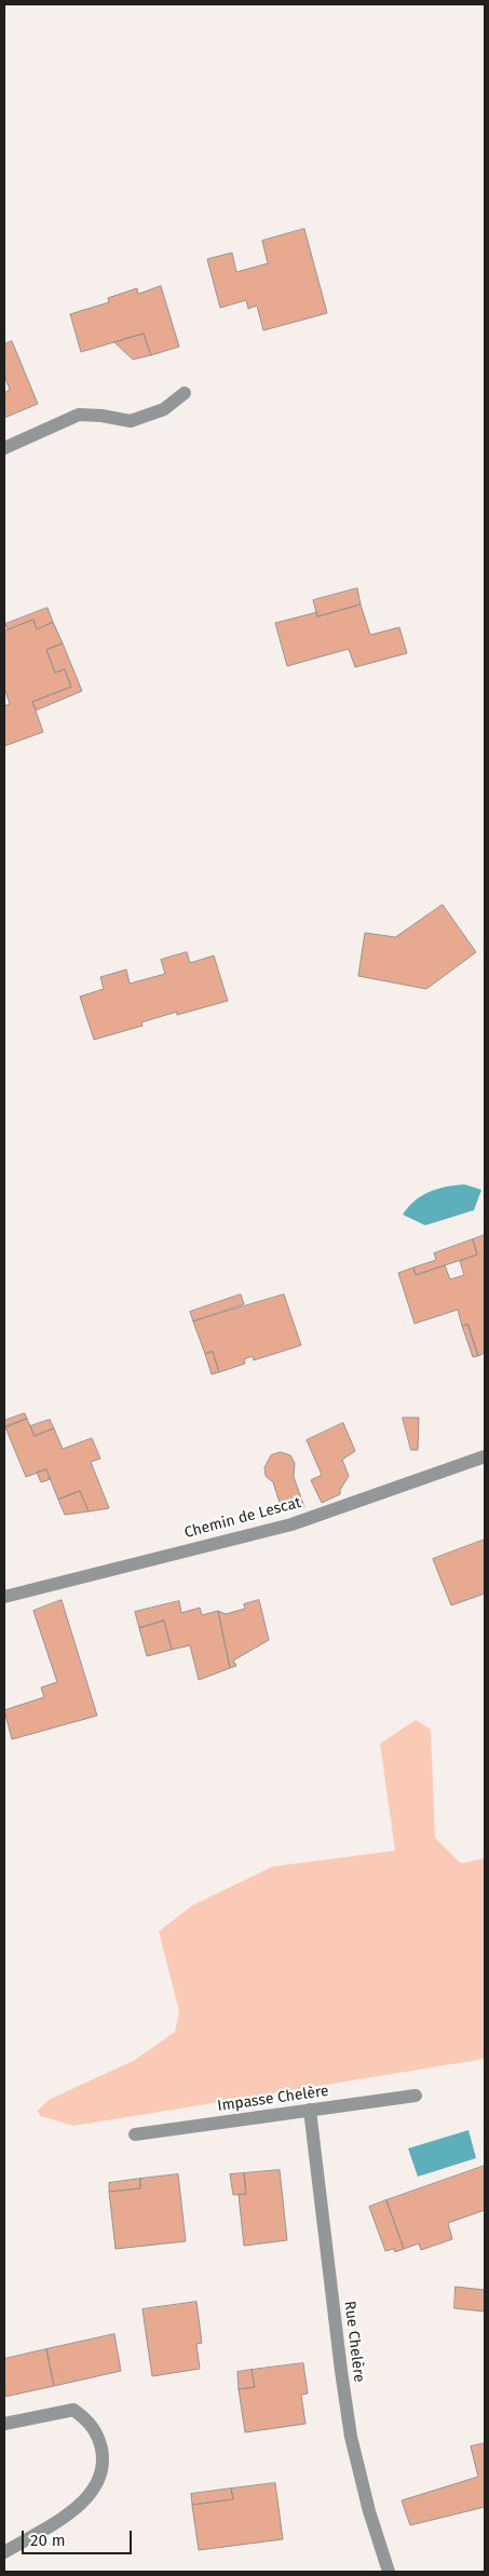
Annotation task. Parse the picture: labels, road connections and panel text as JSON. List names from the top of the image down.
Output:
{
  "streets": {
    "street": ["Chemin de Lescat", "Impasse Chelère", "Rue Chelère"]
  },
  "crossings": [
    ["Impasse Chelère", "Rue Chelère"]
  ],
  "scale_bar": "20 m"
}
